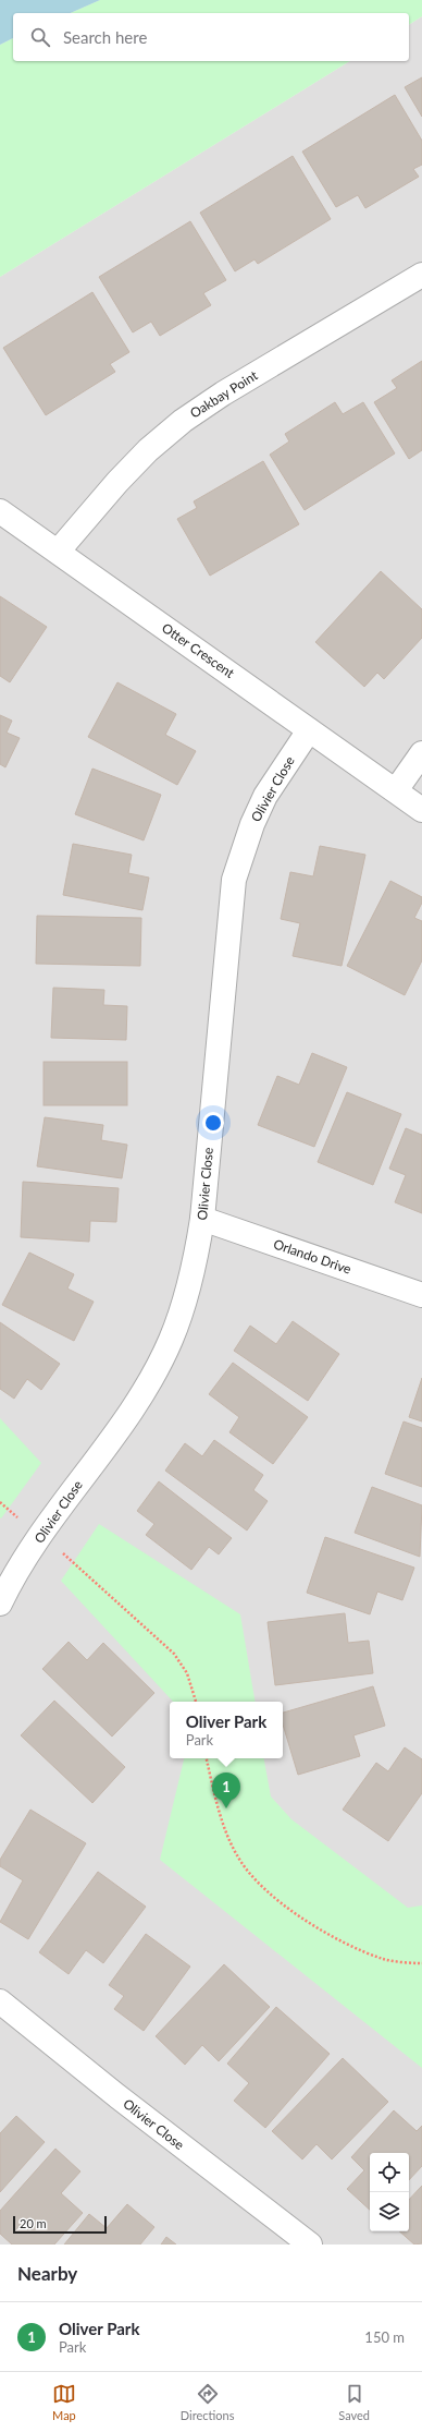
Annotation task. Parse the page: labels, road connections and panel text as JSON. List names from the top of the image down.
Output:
{
  "streets": {
    "street": [
      "Oakbay Point",
      "Otter Crescent",
      "Olivier Close",
      "Orlando Drive"
    ]
  },
  "crossings": [
    ["Oakbay Point", "Otter Crescent"],
    ["Otter Crescent", "Olivier Close"],
    ["Olivier Close", "Orlando Drive"]
  ],
  "scale_bar": "20 m",
  "page": {
    "search": "Search here",
    "popup": ["Oliver Park", "Park"],
    "pins": "1",
    "scale": "20 m",
    "heading": "Nearby",
    "list": [
      {
        "mark": "1",
        "name": "Oliver Park",
        "note": "Park",
        "value": "150 m"
      }
    ],
    "nav": ["Map", "Directions", "Saved"]
  }
}
